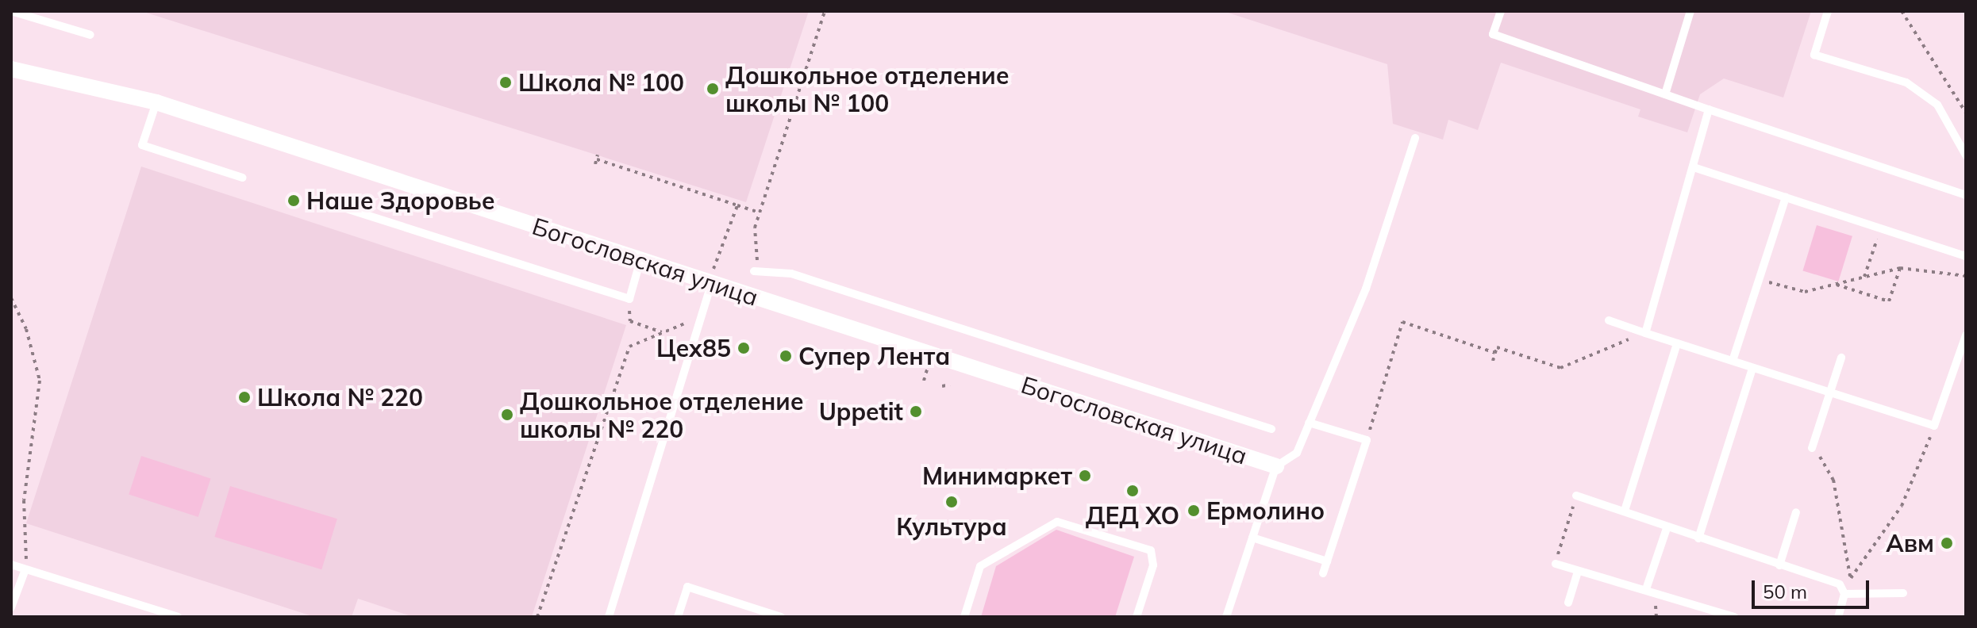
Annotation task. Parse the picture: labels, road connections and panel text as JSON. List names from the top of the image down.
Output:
{
  "streets": {
    "street": ["Богословская улица"]
  },
  "places": [
    "Школа № 100",
    "Дошкольное отделение школы № 100",
    "Наше Здоровье",
    "Цех85",
    "Супер Лента",
    "Школа № 220",
    "Uppetit",
    "Дошкольное отделение школы № 220",
    "Минимаркет",
    "ДЕД ХО",
    "Культура",
    "Ермолино",
    "Авм"
  ],
  "scale_bar": "50 m"
}
